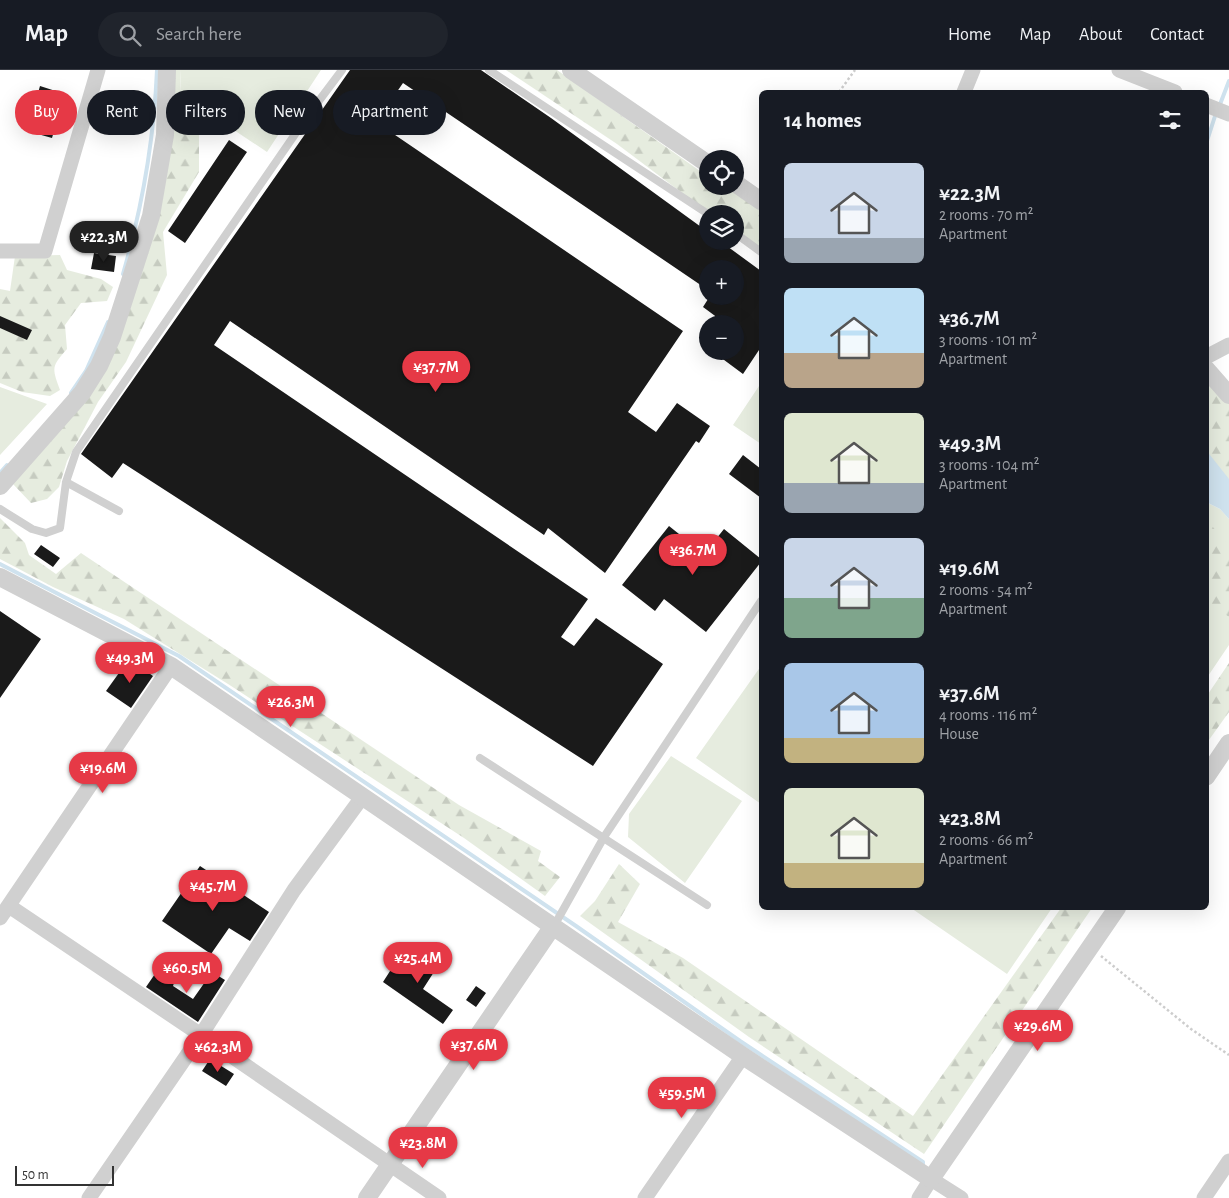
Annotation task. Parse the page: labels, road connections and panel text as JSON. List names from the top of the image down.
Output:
{
  "scale_bar": "50 m",
  "page": {
    "header": "Map",
    "search": "Search here",
    "nav": [
      "Home",
      "Map",
      "About",
      "Contact"
    ],
    "chip": [
      "Buy",
      "Rent",
      "Filters",
      "New",
      "Apartment"
    ],
    "heading": "14 homes",
    "map_buttons": ["+", "−"],
    "list": [
      {
        "name": "¥22.3M",
        "note": "2 rooms · 70 m² · Apartment"
      },
      {
        "name": "¥36.7M",
        "note": "3 rooms · 101 m² · Apartment"
      },
      {
        "name": "¥49.3M",
        "note": "3 rooms · 104 m² · Apartment"
      },
      {
        "name": "¥19.6M",
        "note": "2 rooms · 54 m² · Apartment"
      },
      {
        "name": "¥37.6M",
        "note": "4 rooms · 116 m² · House"
      },
      {
        "name": "¥23.8M",
        "note": "2 rooms · 66 m² · Apartment"
      }
    ],
    "price": [
      "¥22.3M",
      "¥37.7M",
      "¥36.7M",
      "¥49.3M",
      "¥26.3M",
      "¥19.6M",
      "¥45.7M",
      "¥25.4M",
      "¥60.5M",
      "¥29.6M",
      "¥37.6M",
      "¥62.3M",
      "¥59.5M",
      "¥23.8M"
    ],
    "scale": "50 m"
  }
}
